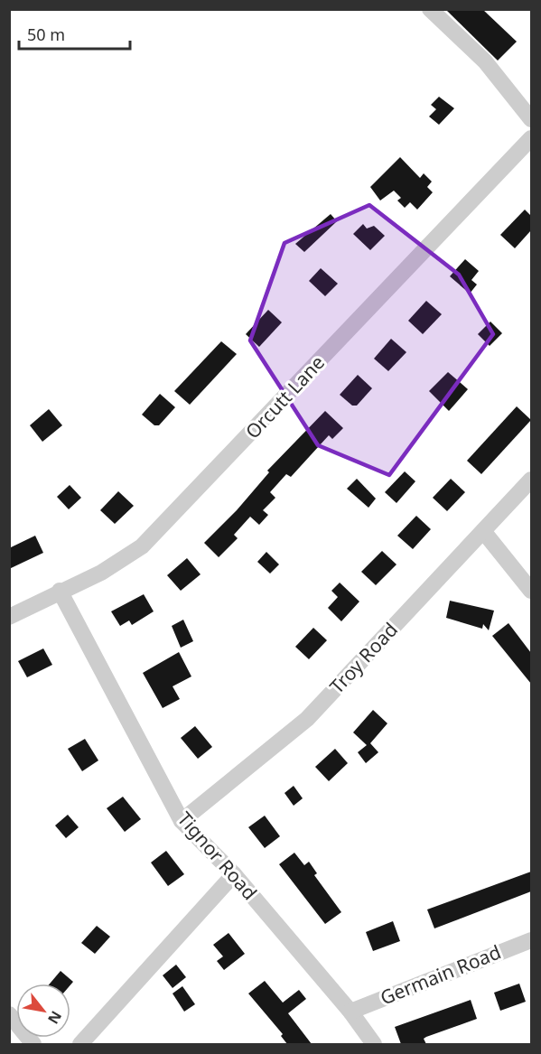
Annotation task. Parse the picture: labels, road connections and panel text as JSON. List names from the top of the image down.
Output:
{
  "streets": {
    "street": [
      "Orcutt Lane",
      "Troy Road",
      "Tignor Road",
      "Germain Road"
    ]
  },
  "crossings": [
    ["Orcutt Lane", "Tignor Road"],
    ["Troy Road", "Tignor Road"],
    ["Tignor Road", "Germain Road"]
  ],
  "scale_bar": "50 m",
  "north": "bottom right"
}
